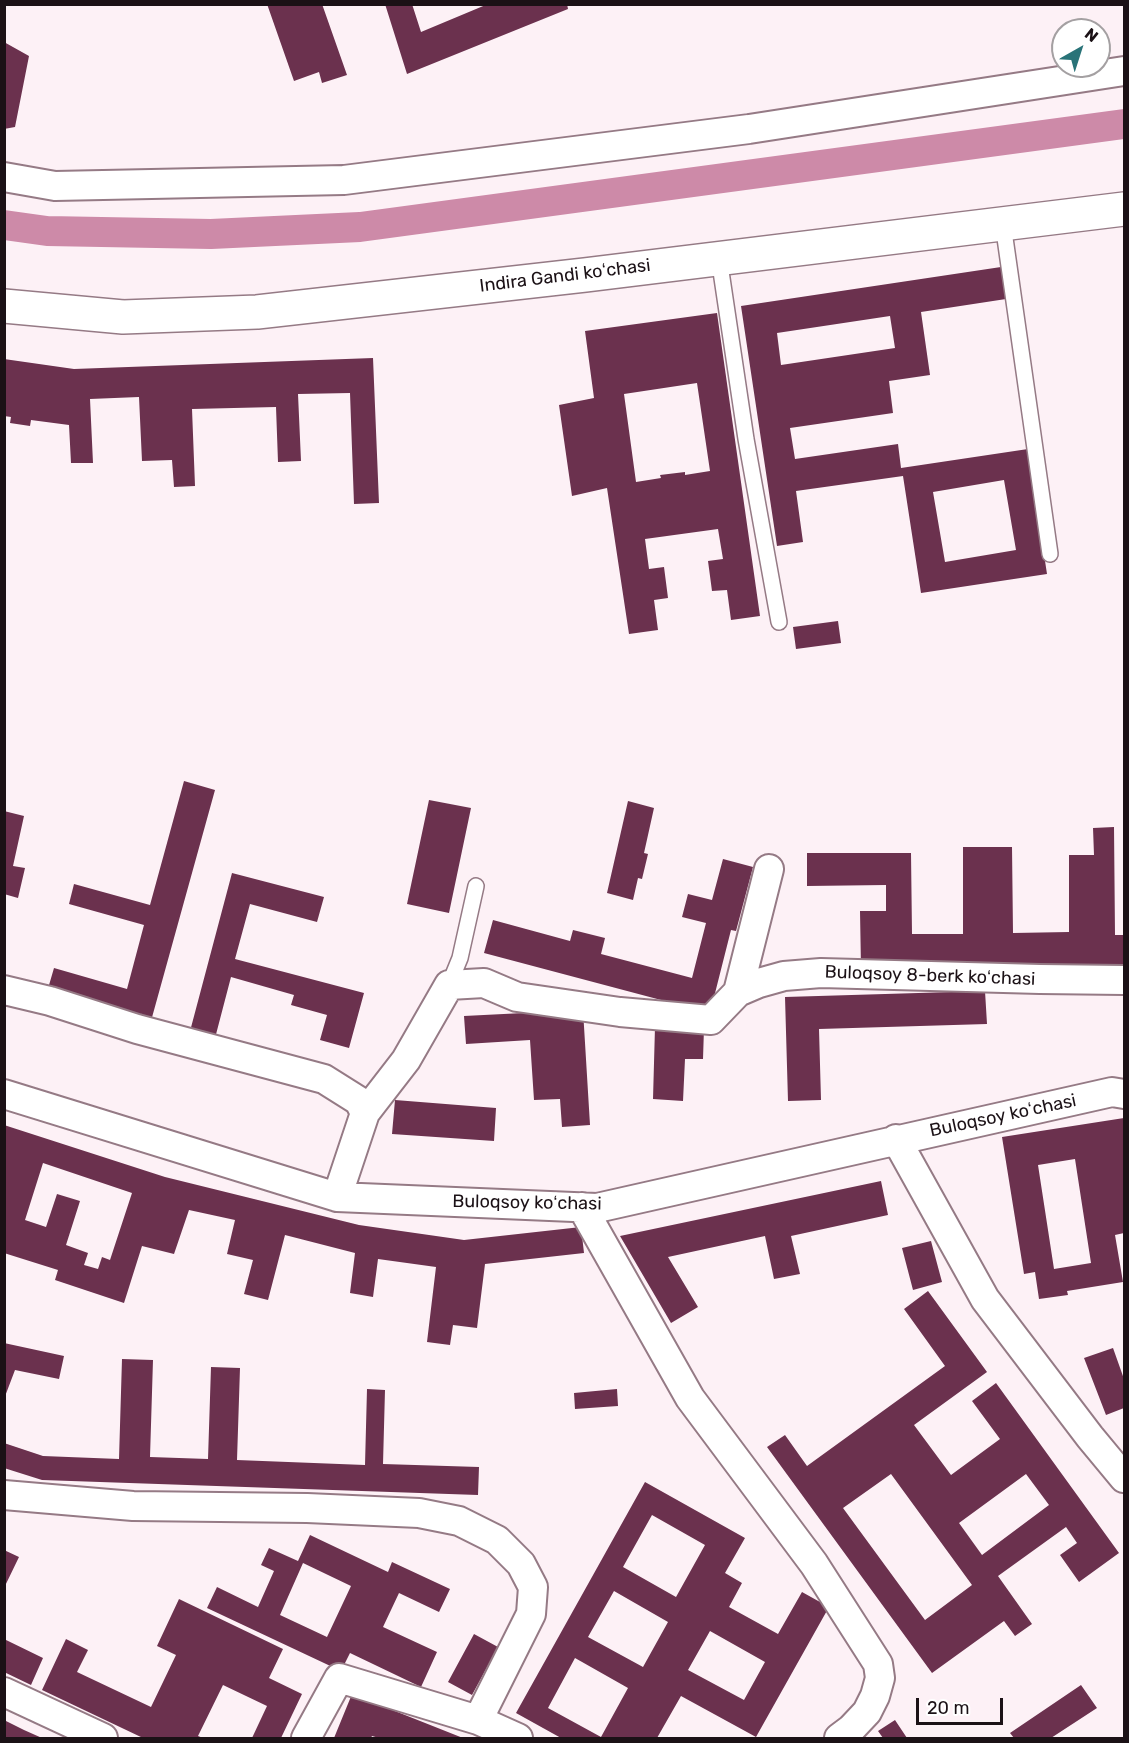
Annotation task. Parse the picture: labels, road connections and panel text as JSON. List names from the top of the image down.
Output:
{
  "streets": {
    "street": ["Indira Gandi koʻchasi", "Buloqsoy 8-berk koʻchasi", "Buloqsoy koʻchasi"]
  },
  "scale_bar": "20 m",
  "north": "top right"
}
